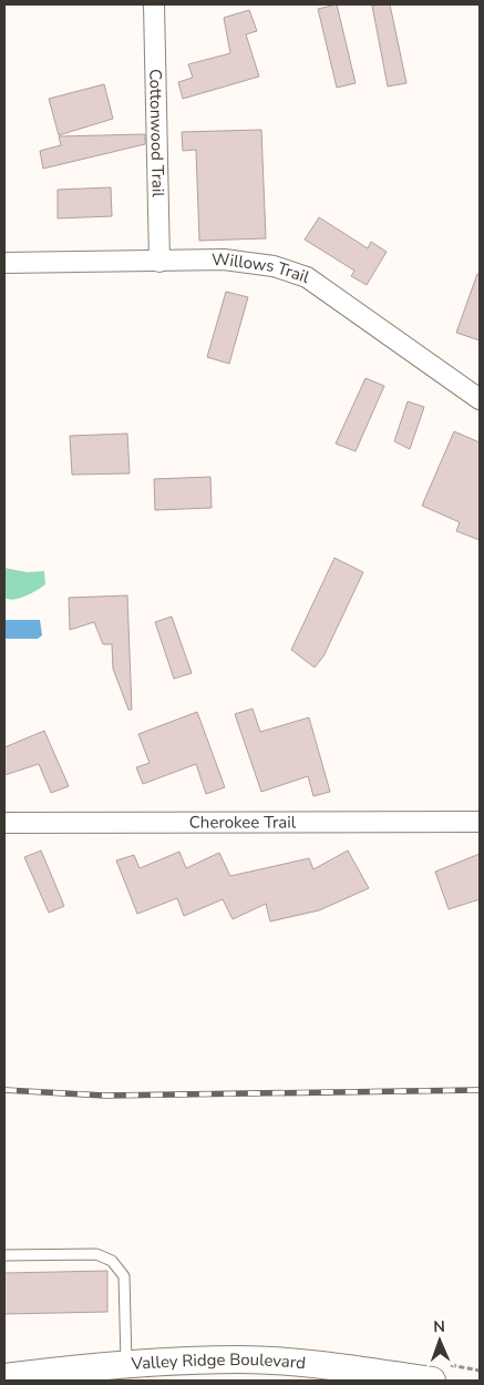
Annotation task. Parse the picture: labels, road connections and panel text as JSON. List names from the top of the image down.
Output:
{
  "streets": {
    "main road": ["Valley Ridge Boulevard"],
    "street": ["Cottonwood Trail", "Willows Trail", "Cherokee Trail"]
  },
  "crossings": [
    ["Cottonwood Trail", "Willows Trail"]
  ],
  "north": "top"
}
